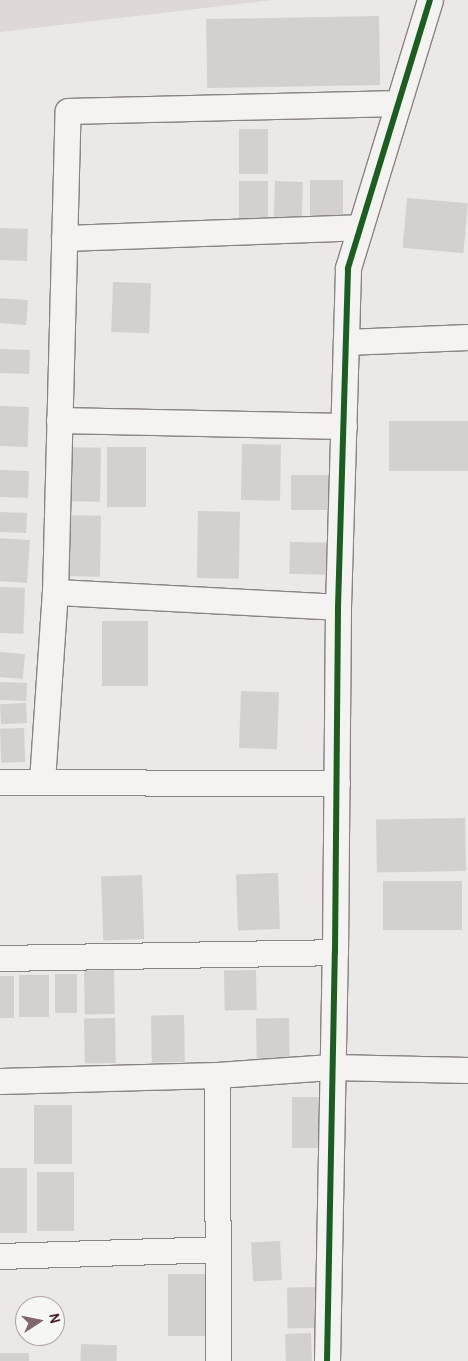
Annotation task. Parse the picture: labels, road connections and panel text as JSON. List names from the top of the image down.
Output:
{
  "north": "right"
}
